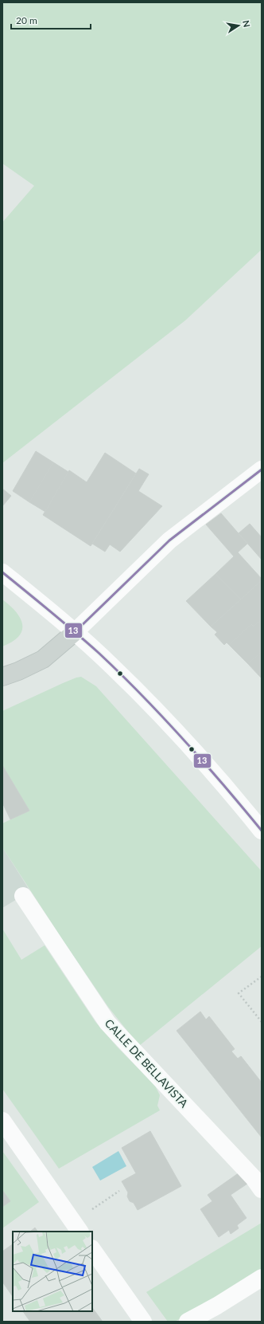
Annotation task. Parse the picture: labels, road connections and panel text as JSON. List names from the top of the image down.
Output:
{
  "streets": {
    "street": ["CALLE DE BELLAVISTA"]
  },
  "lines": ["transit line 13"],
  "scale_bar": "20 m",
  "north": "right"
}
